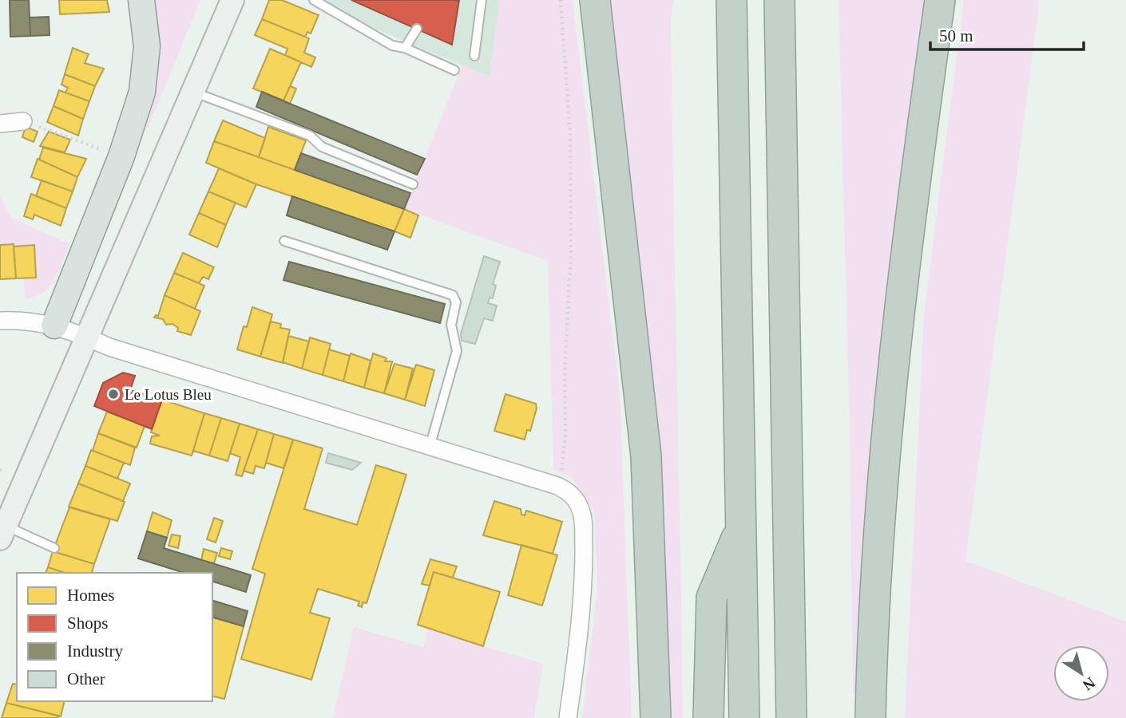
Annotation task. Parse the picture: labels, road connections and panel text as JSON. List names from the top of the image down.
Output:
{
  "places": ["Le Lotus Bleu"],
  "legend": [
    "Homes",
    "Shops",
    "Industry",
    "Other"
  ],
  "scale_bar": "50 m",
  "north": "bottom right"
}
